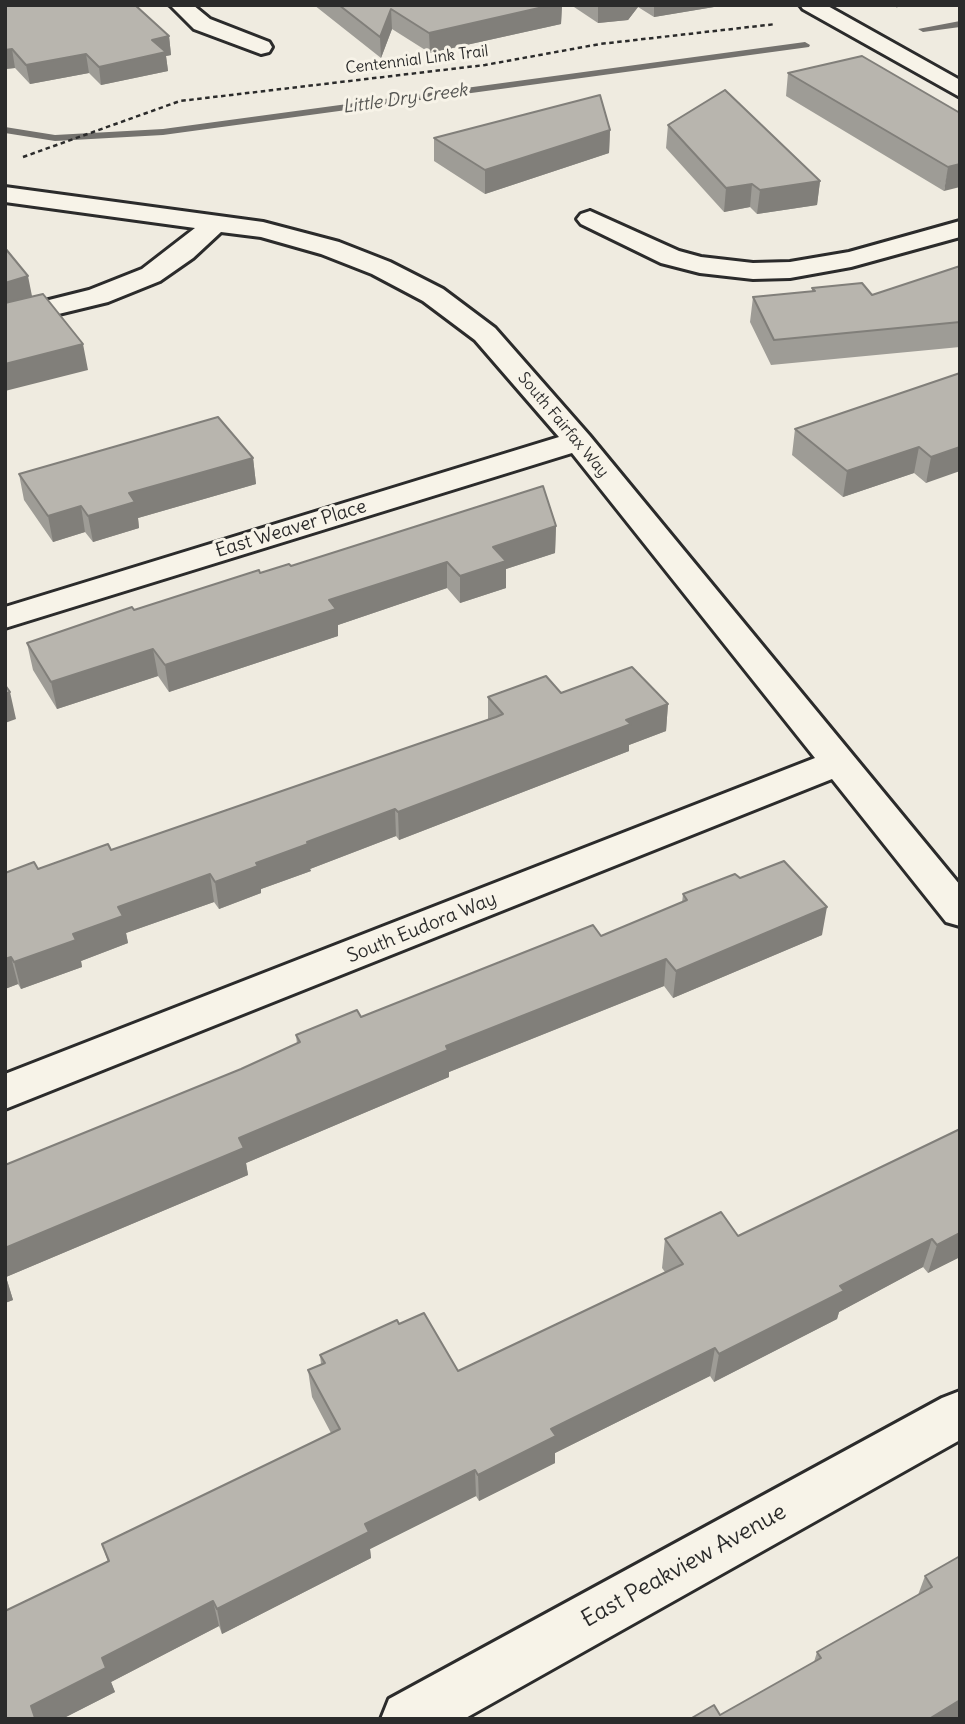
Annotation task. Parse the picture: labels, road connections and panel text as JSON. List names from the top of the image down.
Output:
{
  "streets": {
    "street": [
      "South Fairfax Way",
      "East Weaver Place",
      "South Eudora Way",
      "East Peakview Avenue"
    ],
    "path": ["Centennial Link Trail"]
  },
  "crossings": [
    ["South Fairfax Way", "East Weaver Place"],
    ["South Fairfax Way", "South Eudora Way"]
  ],
  "water": ["Little Dry Creek"]
}
